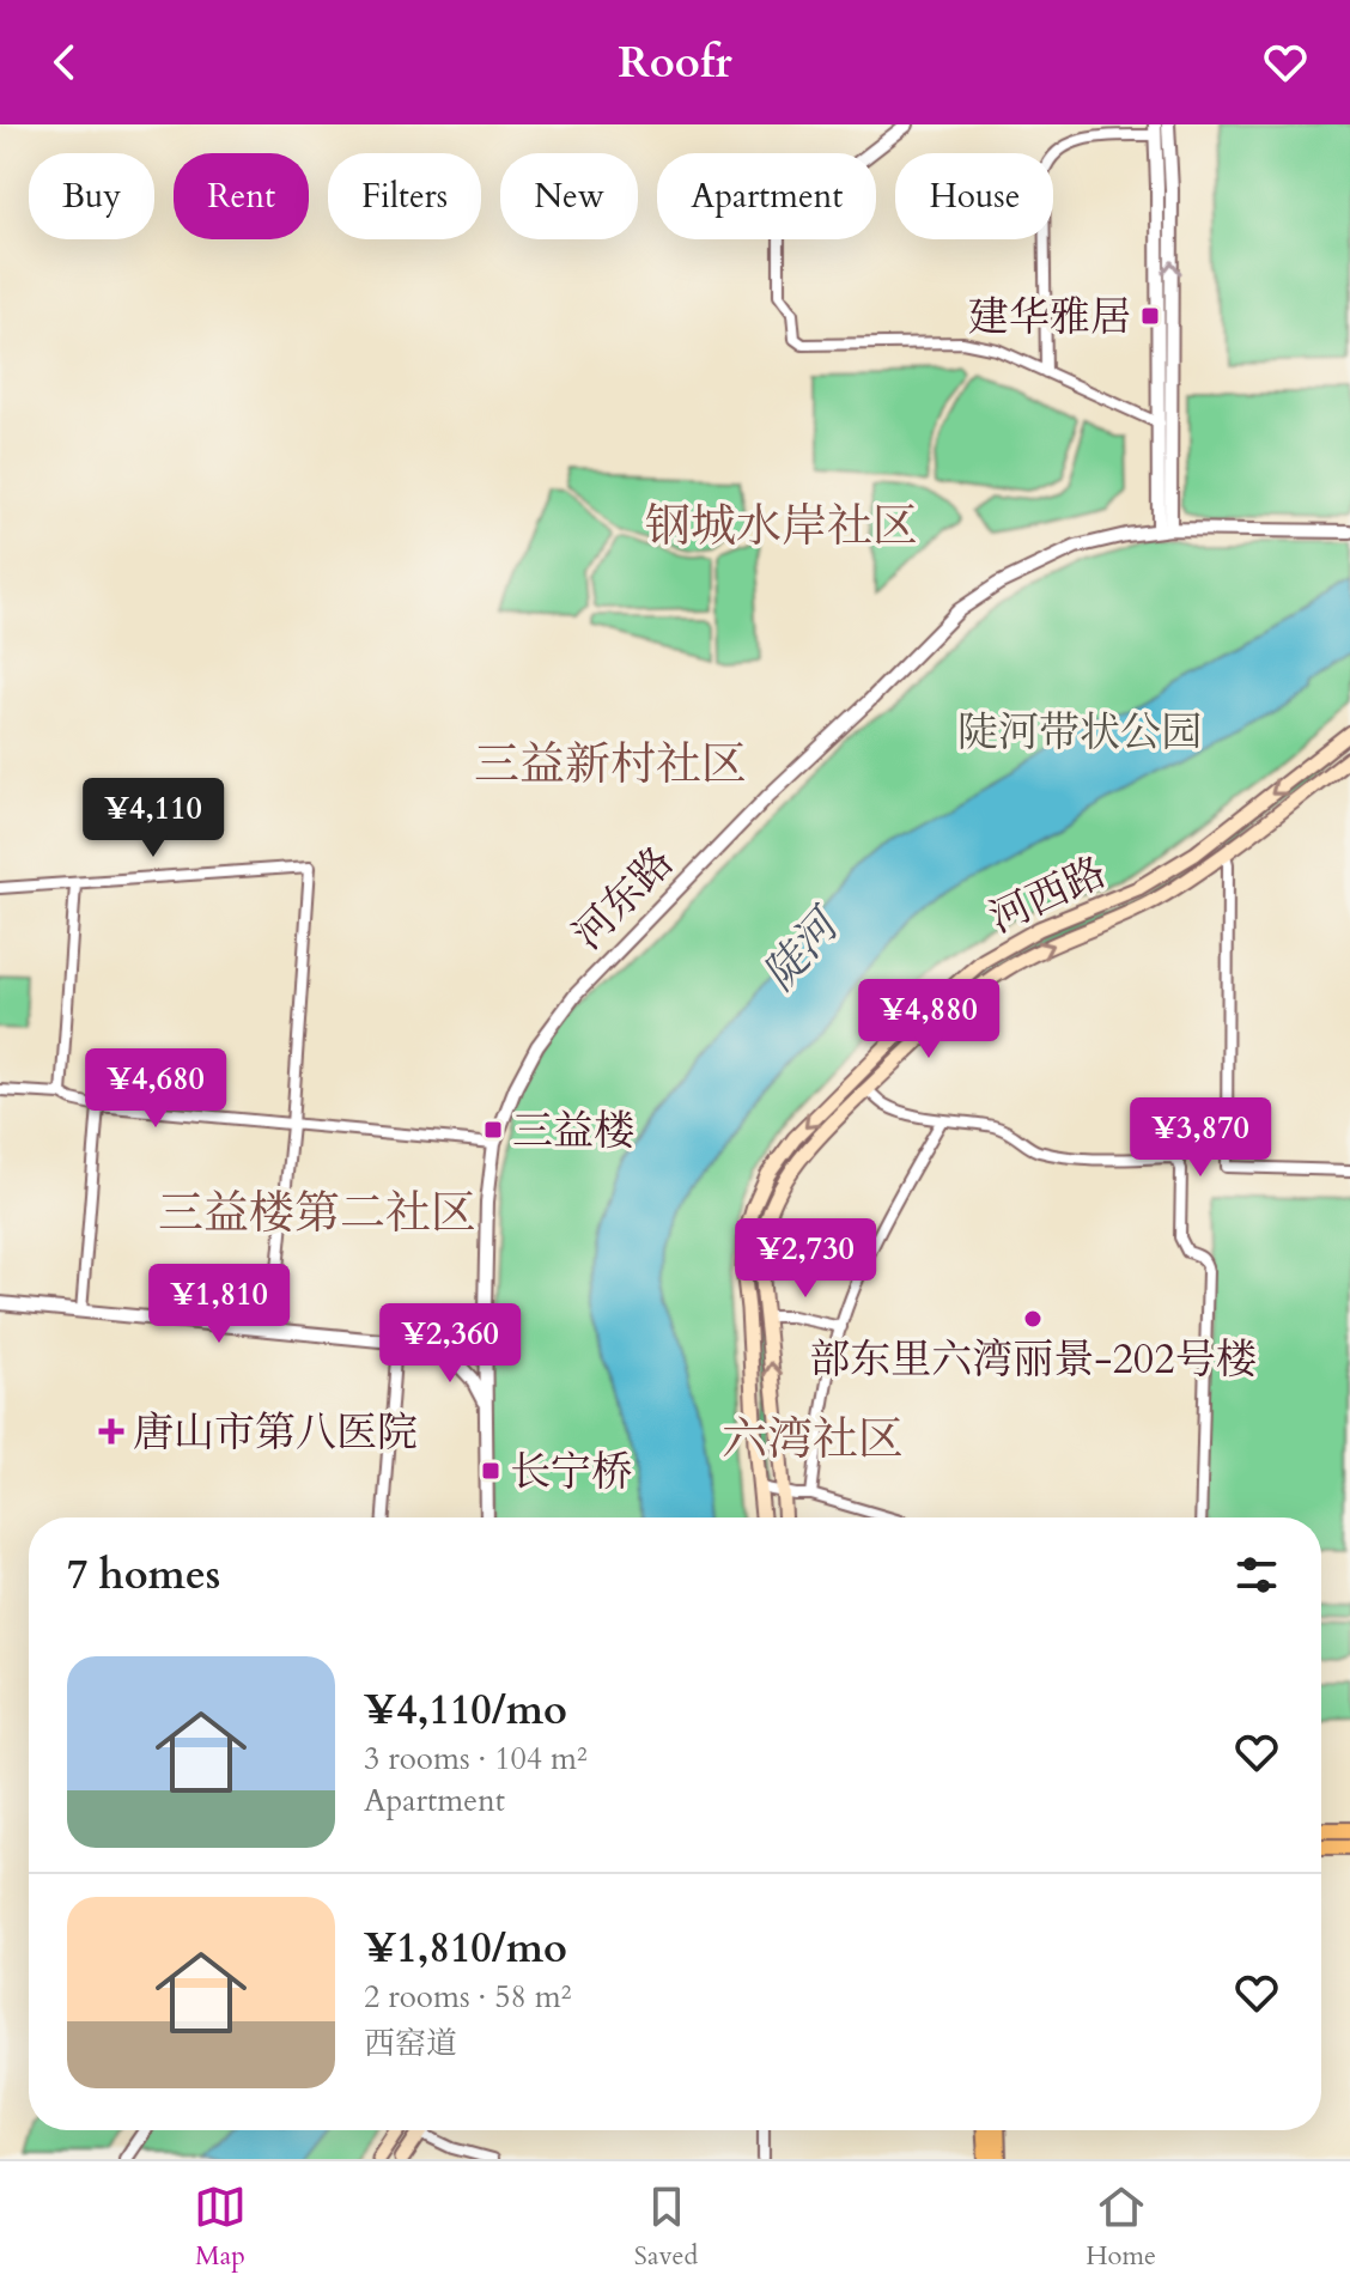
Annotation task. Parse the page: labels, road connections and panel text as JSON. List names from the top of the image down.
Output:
{
  "streets": {
    "main road": ["河西路"],
    "street": ["河东路"]
  },
  "districts": [
    "钢城水岸社区",
    "三益新村社区",
    "三益楼第二社区",
    "六湾社区"
  ],
  "water": ["陡河"],
  "parks": ["陡河带状公园"],
  "places": {
    "transit": ["建华雅居", "三益楼", "长宁桥"],
    "other": ["部东里六湾丽景-202号楼"],
    "health": ["唐山市第八医院"]
  },
  "page": {
    "header": "Roofr",
    "chip": [
      "Buy",
      "Rent",
      "Filters",
      "New",
      "Apartment",
      "House"
    ],
    "price": [
      "¥4,110",
      "¥4,880",
      "¥4,680",
      "¥3,870",
      "¥2,730",
      "¥1,810",
      "¥2,360"
    ],
    "heading": "7 homes",
    "list": [
      {
        "name": "¥4,110/mo",
        "note": "3 rooms · 104 m² · Apartment"
      },
      {
        "name": "¥1,810/mo",
        "note": "2 rooms · 58 m² · 西窑道"
      }
    ],
    "tabs": ["Map", "Saved", "Home"]
  }
}
